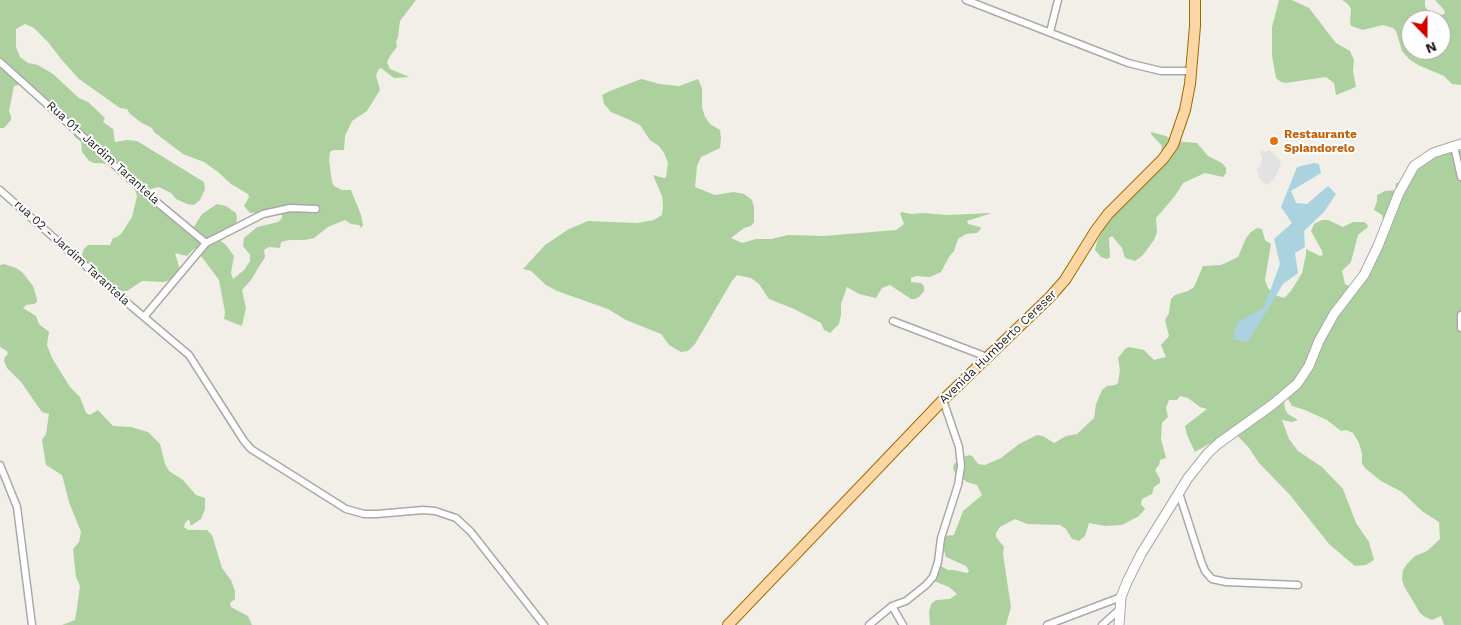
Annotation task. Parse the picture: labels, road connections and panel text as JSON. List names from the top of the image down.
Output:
{
  "streets": {
    "main road": ["Avenida Humberto Cereser"],
    "street": ["Rua 01- Jardim Tarantela", "rua 02 - Jardim Tarantela"]
  },
  "places": ["Restaurante Spiandorelo"],
  "north": "bottom"
}
